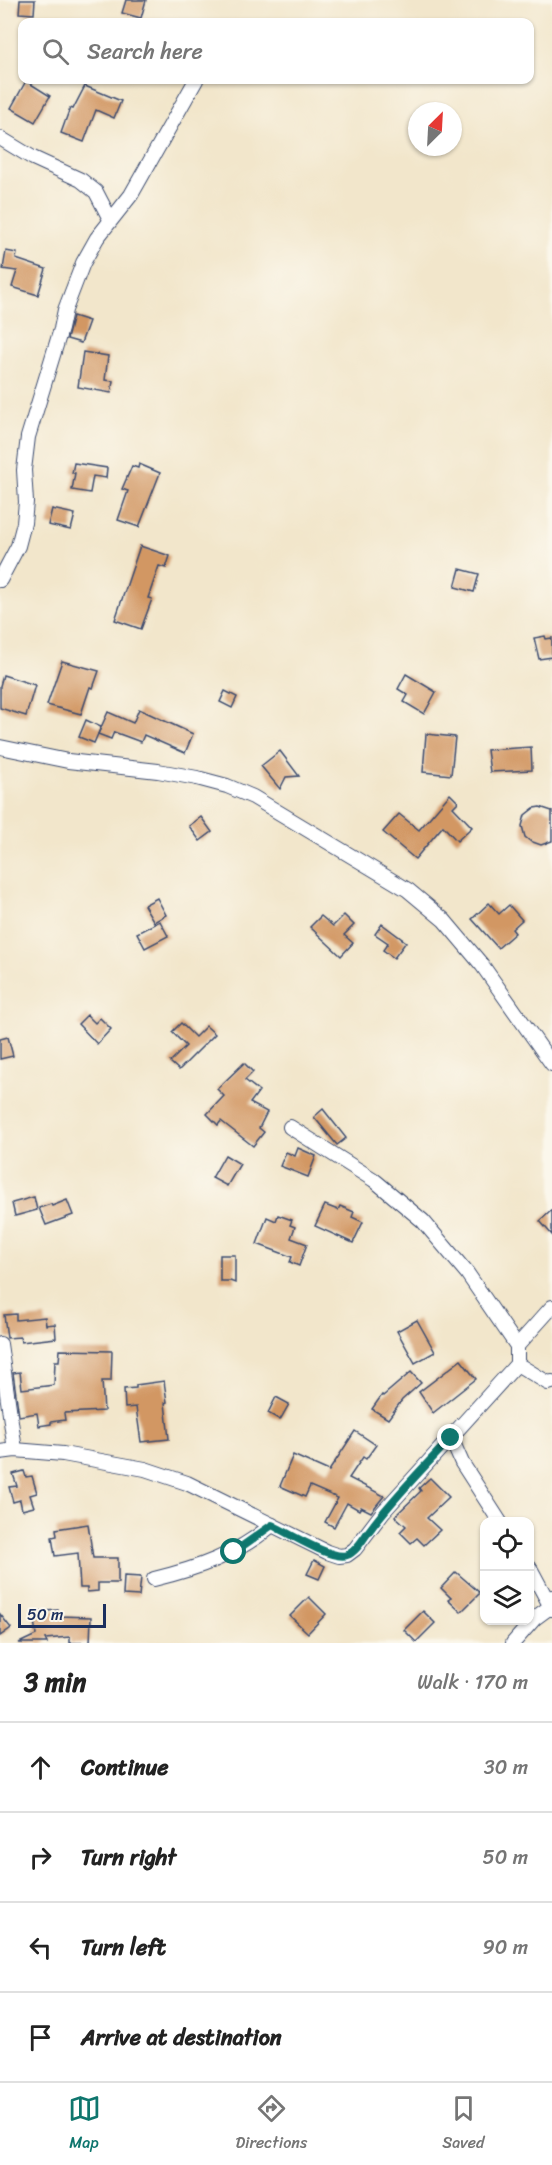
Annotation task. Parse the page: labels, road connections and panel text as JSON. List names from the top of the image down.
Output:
{
  "scale_bar": "50 m",
  "north": "top right",
  "page": {
    "search": "Search here",
    "scale": "50 m",
    "heading": ["3 min", "Walk · 170 m"],
    "list": [
      ["Continue", "30 m"],
      ["Turn right", "50 m"],
      ["Turn left", "90 m"],
      "Arrive at destination"
    ],
    "nav": ["Map", "Directions", "Saved"]
  }
}
